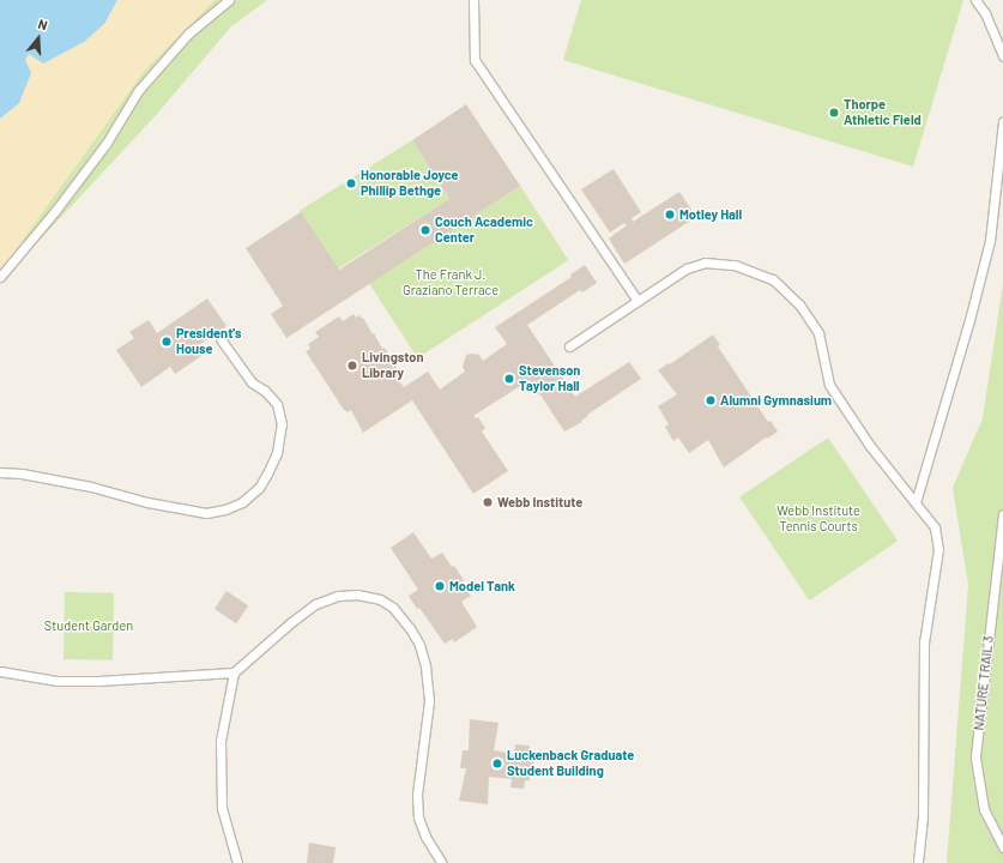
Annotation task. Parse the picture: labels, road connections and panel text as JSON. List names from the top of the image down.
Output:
{
  "streets": {
    "lane": ["NATURE TRAIL 3"]
  },
  "parks": ["The Frank J. Graziano Terrace", "Webb Institute Tennis Courts", "Student Garden"],
  "places": [
    "Thorpe Athletic Field",
    "Honorable Joyce Phillip Bethge",
    "Motley Hall",
    "Couch Academic Center",
    "President's House",
    "Livingston Library",
    "Stevenson Taylor Hall",
    "Alumni Gymnasium",
    "Webb Institute",
    "Model Tank",
    "Luckenback Graduate Student Building"
  ],
  "north": "top"
}
